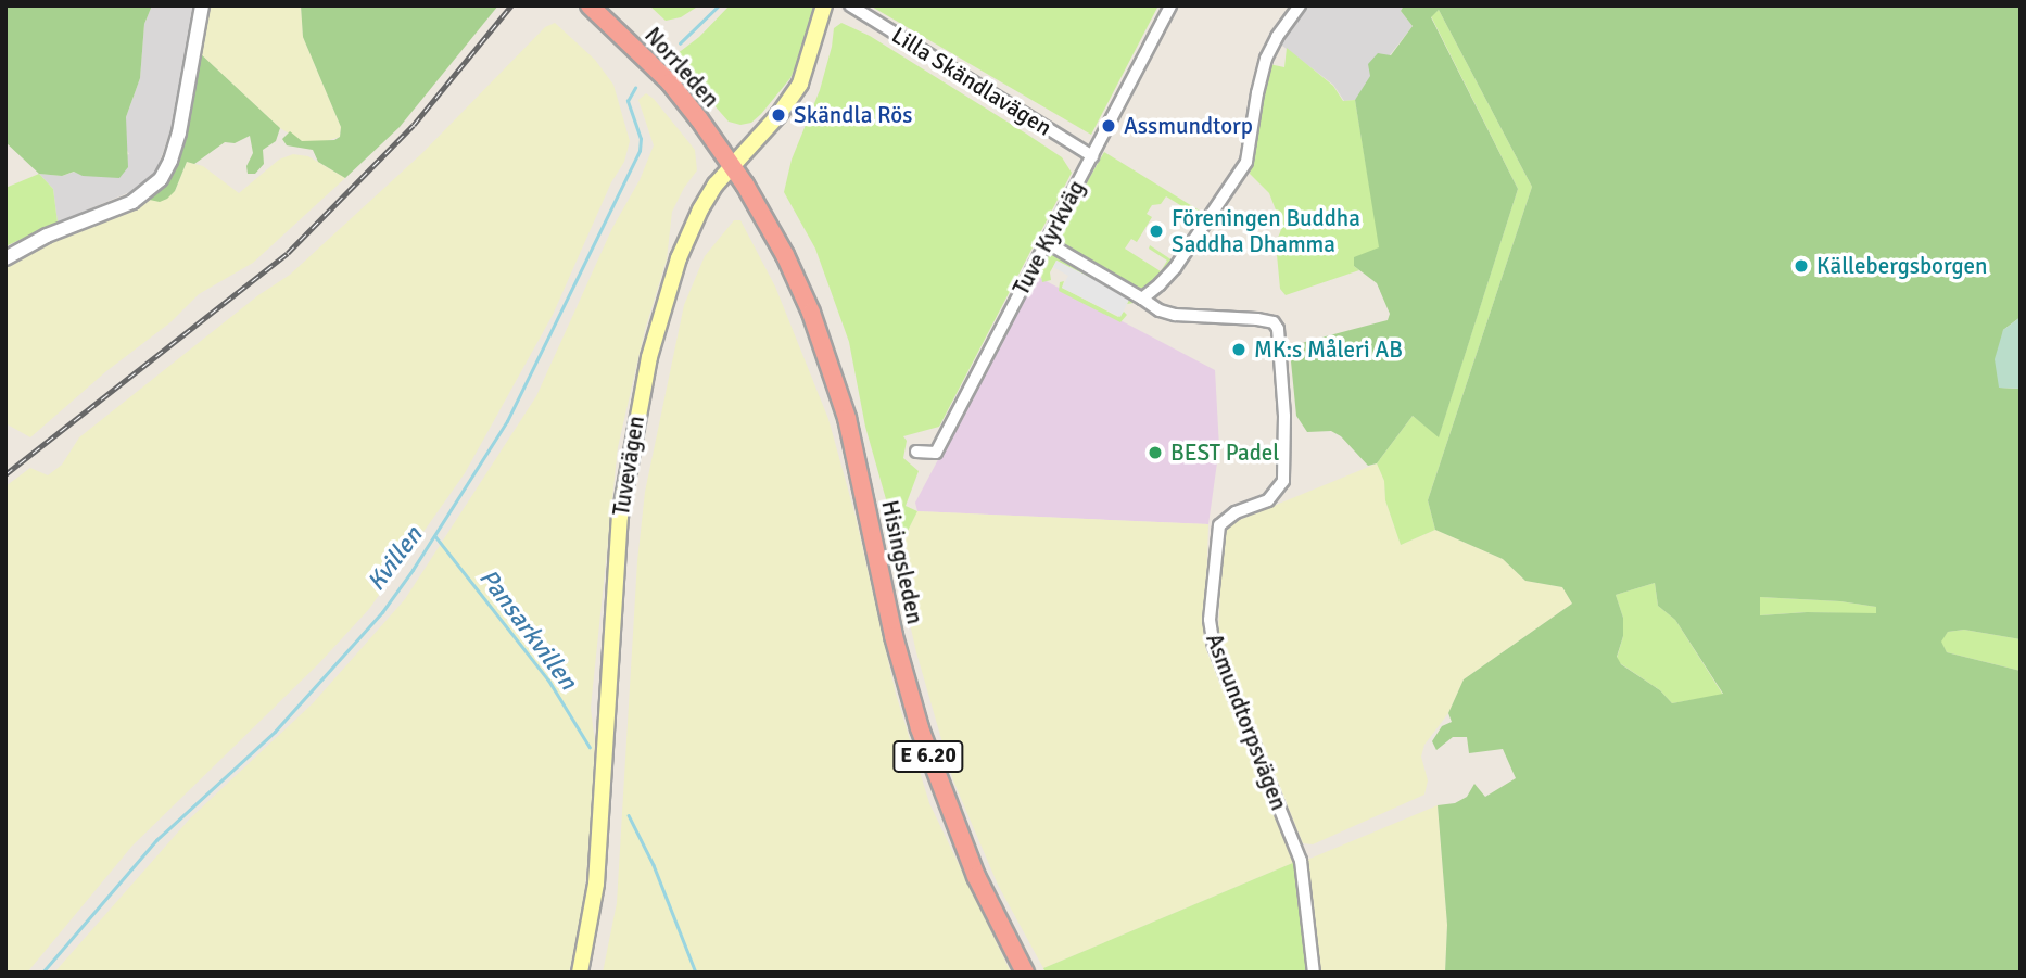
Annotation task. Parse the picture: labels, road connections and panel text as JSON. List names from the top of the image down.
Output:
{
  "streets": {
    "highway": ["Norrleden", "Hisingsleden", "E 6.20"],
    "main road": ["Tuvevägen"],
    "street": ["Lilla Skändlavägen", "Tuve Kyrkväg", "Asmundtorpsvägen"]
  },
  "crossings": [
    ["Norrleden", "Tuvevägen"],
    ["Norrleden", "Hisingsleden"],
    ["Lilla Skändlavägen", "Tuve Kyrkväg"],
    ["Tuvevägen", "Hisingsleden"]
  ],
  "water": ["Kvillen", "Pansarkvillen"],
  "places": [
    "Skändla Rös",
    "Assmundtorp",
    "Föreningen Buddha Saddha Dhamma",
    "Källebergsborgen",
    "MK:s Måleri AB",
    "BEST Padel"
  ]
}
